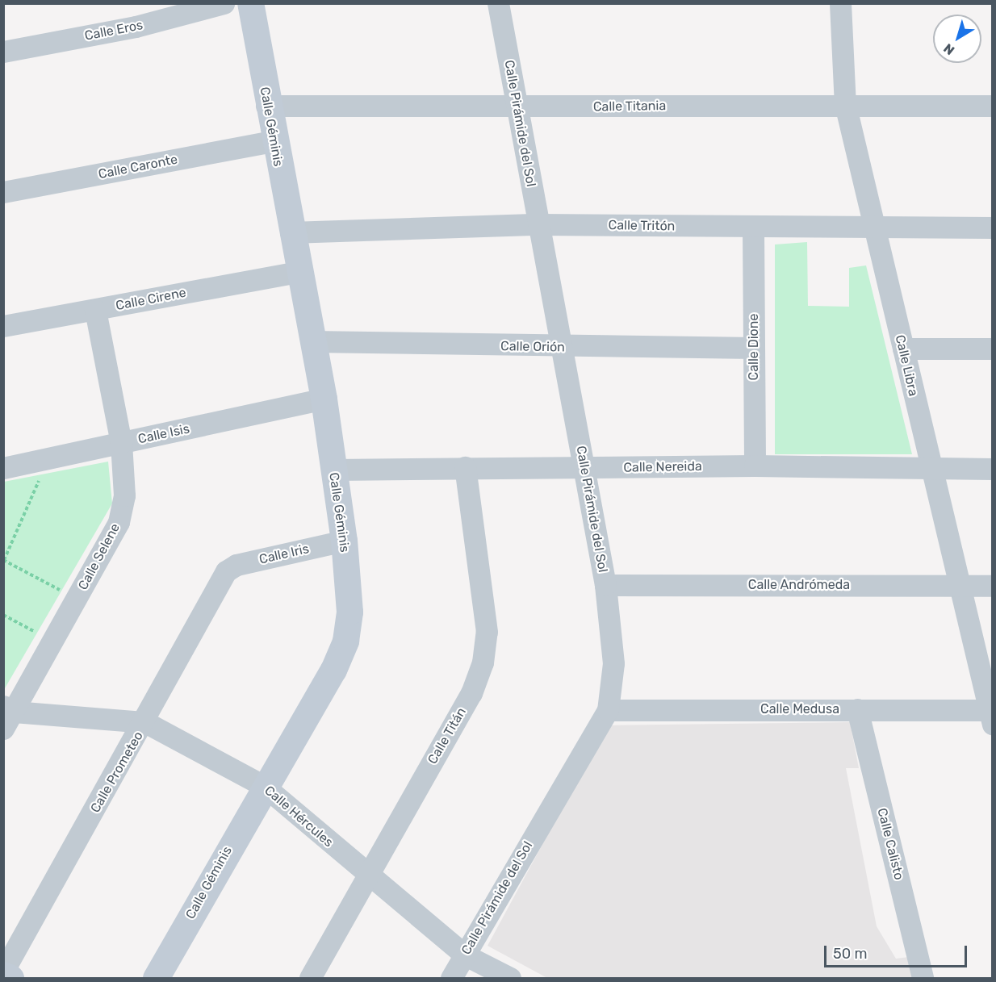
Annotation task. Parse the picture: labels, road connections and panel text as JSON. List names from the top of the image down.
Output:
{
  "streets": {
    "street": [
      "Calle Eros",
      "Calle Titania",
      "Calle Pirámide del Sol",
      "Calle Géminis",
      "Calle Caronte",
      "Calle Tritón",
      "Calle Cirene",
      "Calle Orión",
      "Calle Dione",
      "Calle Libra",
      "Calle Isis",
      "Calle Nereida",
      "Calle Iris",
      "Calle Selene",
      "Calle Andrómeda",
      "Calle Medusa",
      "Calle Titán",
      "Calle Prometeo",
      "Calle Hércules",
      "Calle Calisto"
    ]
  },
  "crossings": [
    ["Calle Titania", "Calle Pirámide del Sol"],
    ["Calle Titania", "Calle Géminis"],
    ["Calle Titania", "Calle Libra"],
    ["Calle Pirámide del Sol", "Calle Tritón"],
    ["Calle Pirámide del Sol", "Calle Orión"],
    ["Calle Pirámide del Sol", "Calle Nereida"],
    ["Calle Pirámide del Sol", "Calle Andrómeda"],
    ["Calle Pirámide del Sol", "Calle Medusa"],
    ["Calle Pirámide del Sol", "Calle Hércules"],
    ["Calle Géminis", "Calle Caronte"],
    ["Calle Géminis", "Calle Tritón"],
    ["Calle Géminis", "Calle Cirene"],
    ["Calle Géminis", "Calle Orión"],
    ["Calle Géminis", "Calle Isis"],
    ["Calle Géminis", "Calle Nereida"],
    ["Calle Géminis", "Calle Iris"],
    ["Calle Géminis", "Calle Hércules"],
    ["Calle Tritón", "Calle Dione"],
    ["Calle Tritón", "Calle Libra"],
    ["Calle Cirene", "Calle Selene"],
    ["Calle Orión", "Calle Dione"],
    ["Calle Dione", "Calle Nereida"],
    ["Calle Libra", "Calle Nereida"],
    ["Calle Libra", "Calle Andrómeda"],
    ["Calle Libra", "Calle Medusa"],
    ["Calle Isis", "Calle Selene"],
    ["Calle Nereida", "Calle Titán"],
    ["Calle Iris", "Calle Prometeo"],
    ["Calle Selene", "Calle Hércules"],
    ["Calle Medusa", "Calle Calisto"],
    ["Calle Titán", "Calle Hércules"],
    ["Calle Prometeo", "Calle Hércules"]
  ],
  "scale_bar": "50 m",
  "north": "bottom left"
}
